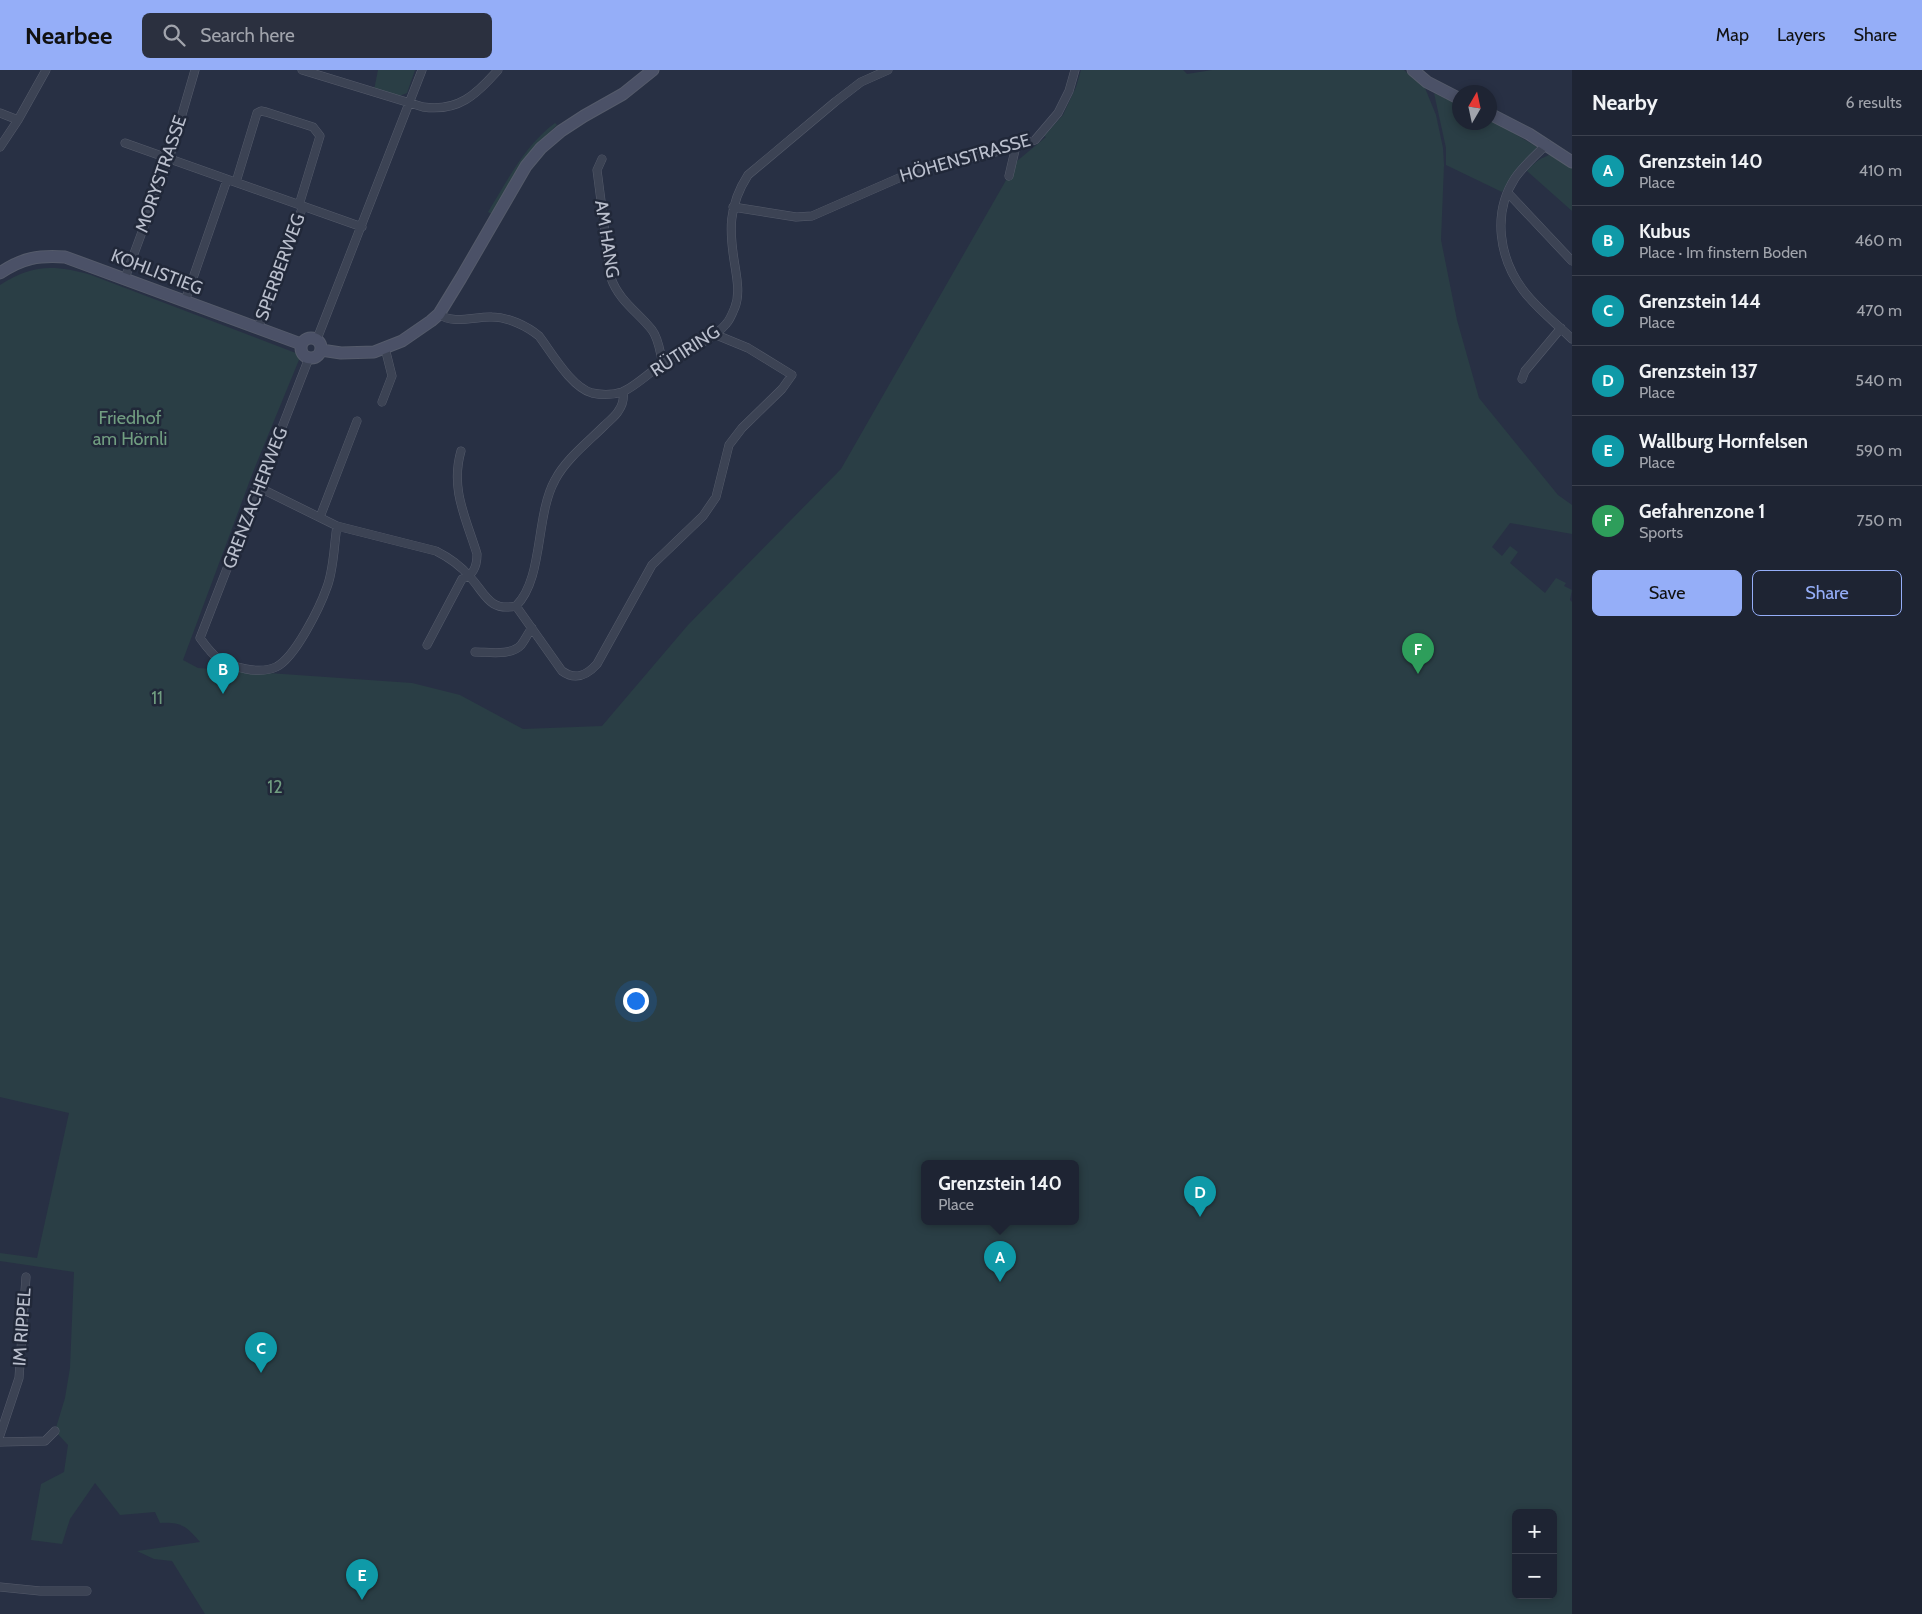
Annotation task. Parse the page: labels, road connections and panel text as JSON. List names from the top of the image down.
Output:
{
  "streets": {
    "street": [
      "HÖHENSTRASSE",
      "MORYSTRASSE",
      "AM HANG",
      "SPERBERWEG",
      "KOHLISTIEG",
      "RÜTIRING",
      "GRENZACHERWEG",
      "IM RIPPEL"
    ]
  },
  "crossings": [
    ["HÖHENSTRASSE", "RÜTIRING"],
    ["MORYSTRASSE", "KOHLISTIEG"],
    ["AM HANG", "RÜTIRING"],
    ["SPERBERWEG", "KOHLISTIEG"],
    ["KOHLISTIEG", "GRENZACHERWEG"]
  ],
  "parks": ["Friedhof am Hörnli", "11", "12"],
  "north": "top",
  "page": {
    "header": "Nearbee",
    "search": "Search here",
    "nav": ["Map", "Layers", "Share"],
    "heading": ["Nearby", "6 results"],
    "list": [
      {
        "mark": "A",
        "name": "Grenzstein 140",
        "note": "Place",
        "value": "410 m"
      },
      {
        "mark": "B",
        "name": "Kubus",
        "note": "Place · Im finstern Boden",
        "value": "460 m"
      },
      {
        "mark": "C",
        "name": "Grenzstein 144",
        "note": "Place",
        "value": "470 m"
      },
      {
        "mark": "D",
        "name": "Grenzstein 137",
        "note": "Place",
        "value": "540 m"
      },
      {
        "mark": "E",
        "name": "Wallburg Hornfelsen",
        "note": "Place",
        "value": "590 m"
      },
      {
        "mark": "F",
        "name": "Gefahrenzone 1",
        "note": "Sports",
        "value": "750 m"
      }
    ],
    "buttons": ["Save", "Share"],
    "pins": [
      "F",
      "B",
      "D",
      "A",
      "C",
      "E"
    ],
    "popup": ["Grenzstein 140", "Place"],
    "map_buttons": ["+", "−"]
  }
}
